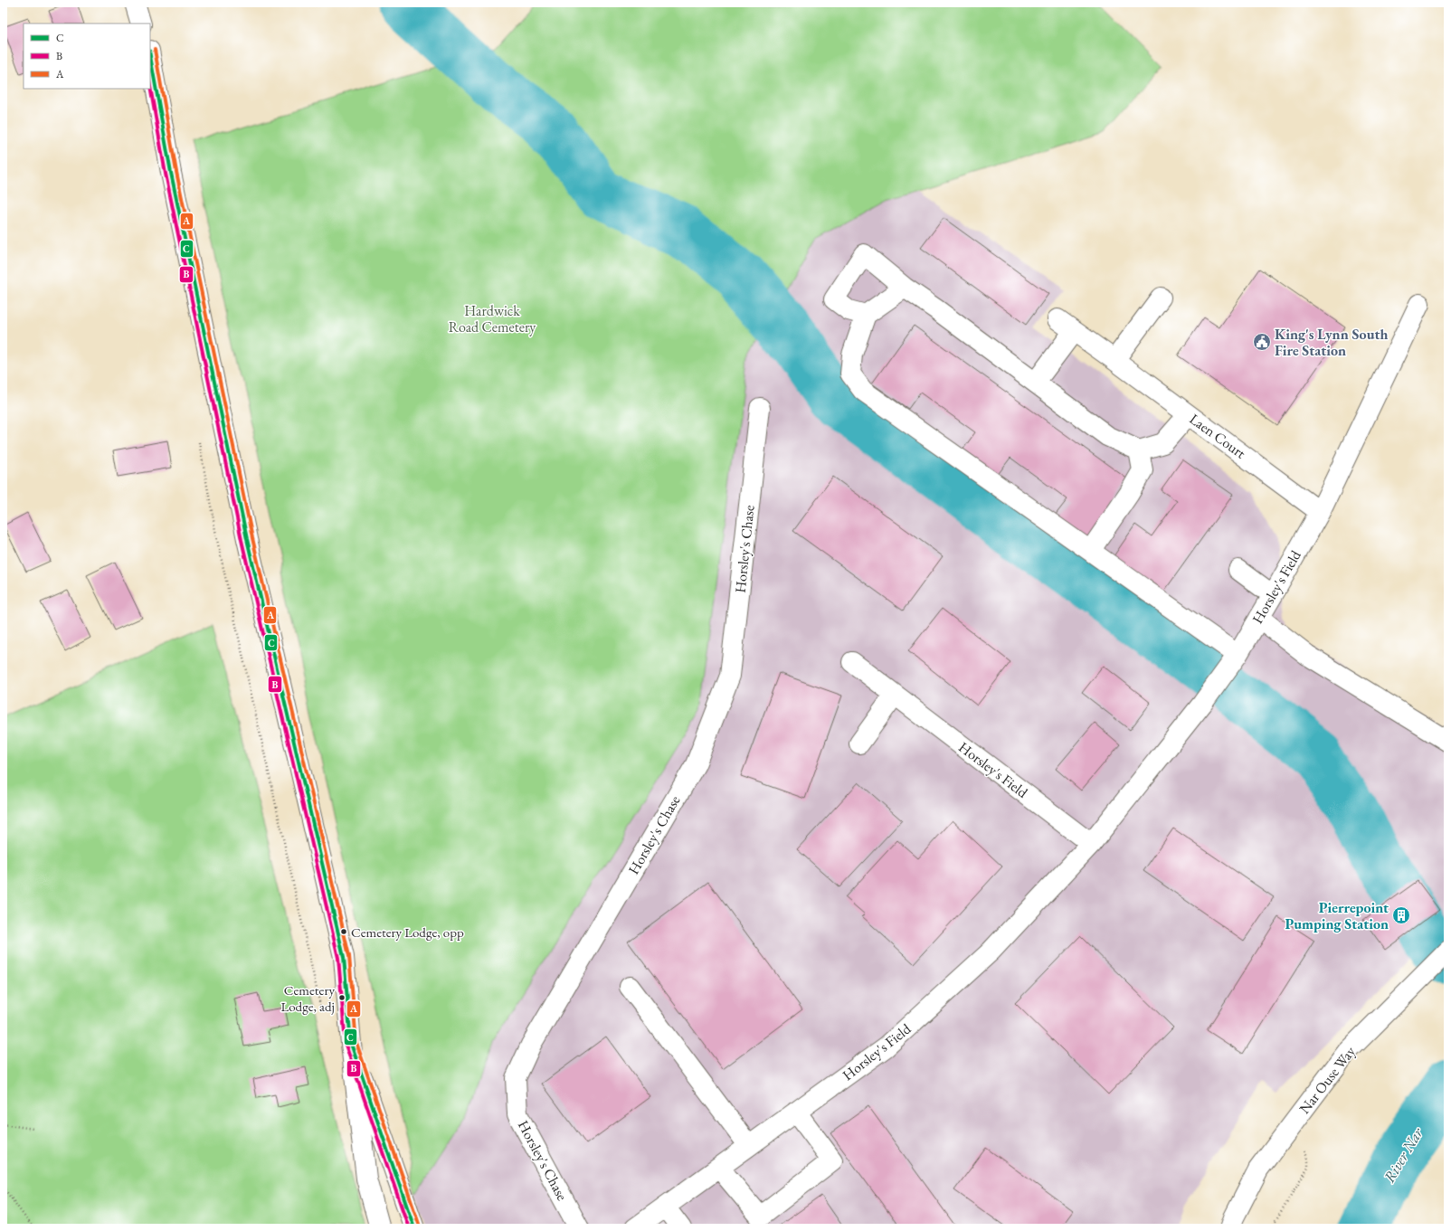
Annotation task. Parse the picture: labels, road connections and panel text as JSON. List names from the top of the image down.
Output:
{
  "streets": {
    "street": [
      "Laen Court",
      "Horsley's Chase",
      "Horsley's Field",
      "Nar Ouse Way"
    ]
  },
  "crossings": [
    ["Laen Court", "Horsley's Field"]
  ],
  "water": ["River Nar"],
  "parks": ["Hardwick Road Cemetery"],
  "places": {
    "public building": ["King's Lynn South Fire Station"],
    "building": ["Pierrepoint Pumping Station"],
    "other": ["Cemetery Lodge, opp", "Cemetery Lodge, adj"]
  },
  "lines": ["transit line A", "transit line C", "transit line B"],
  "legend": ["C", "B", "A"]
}
